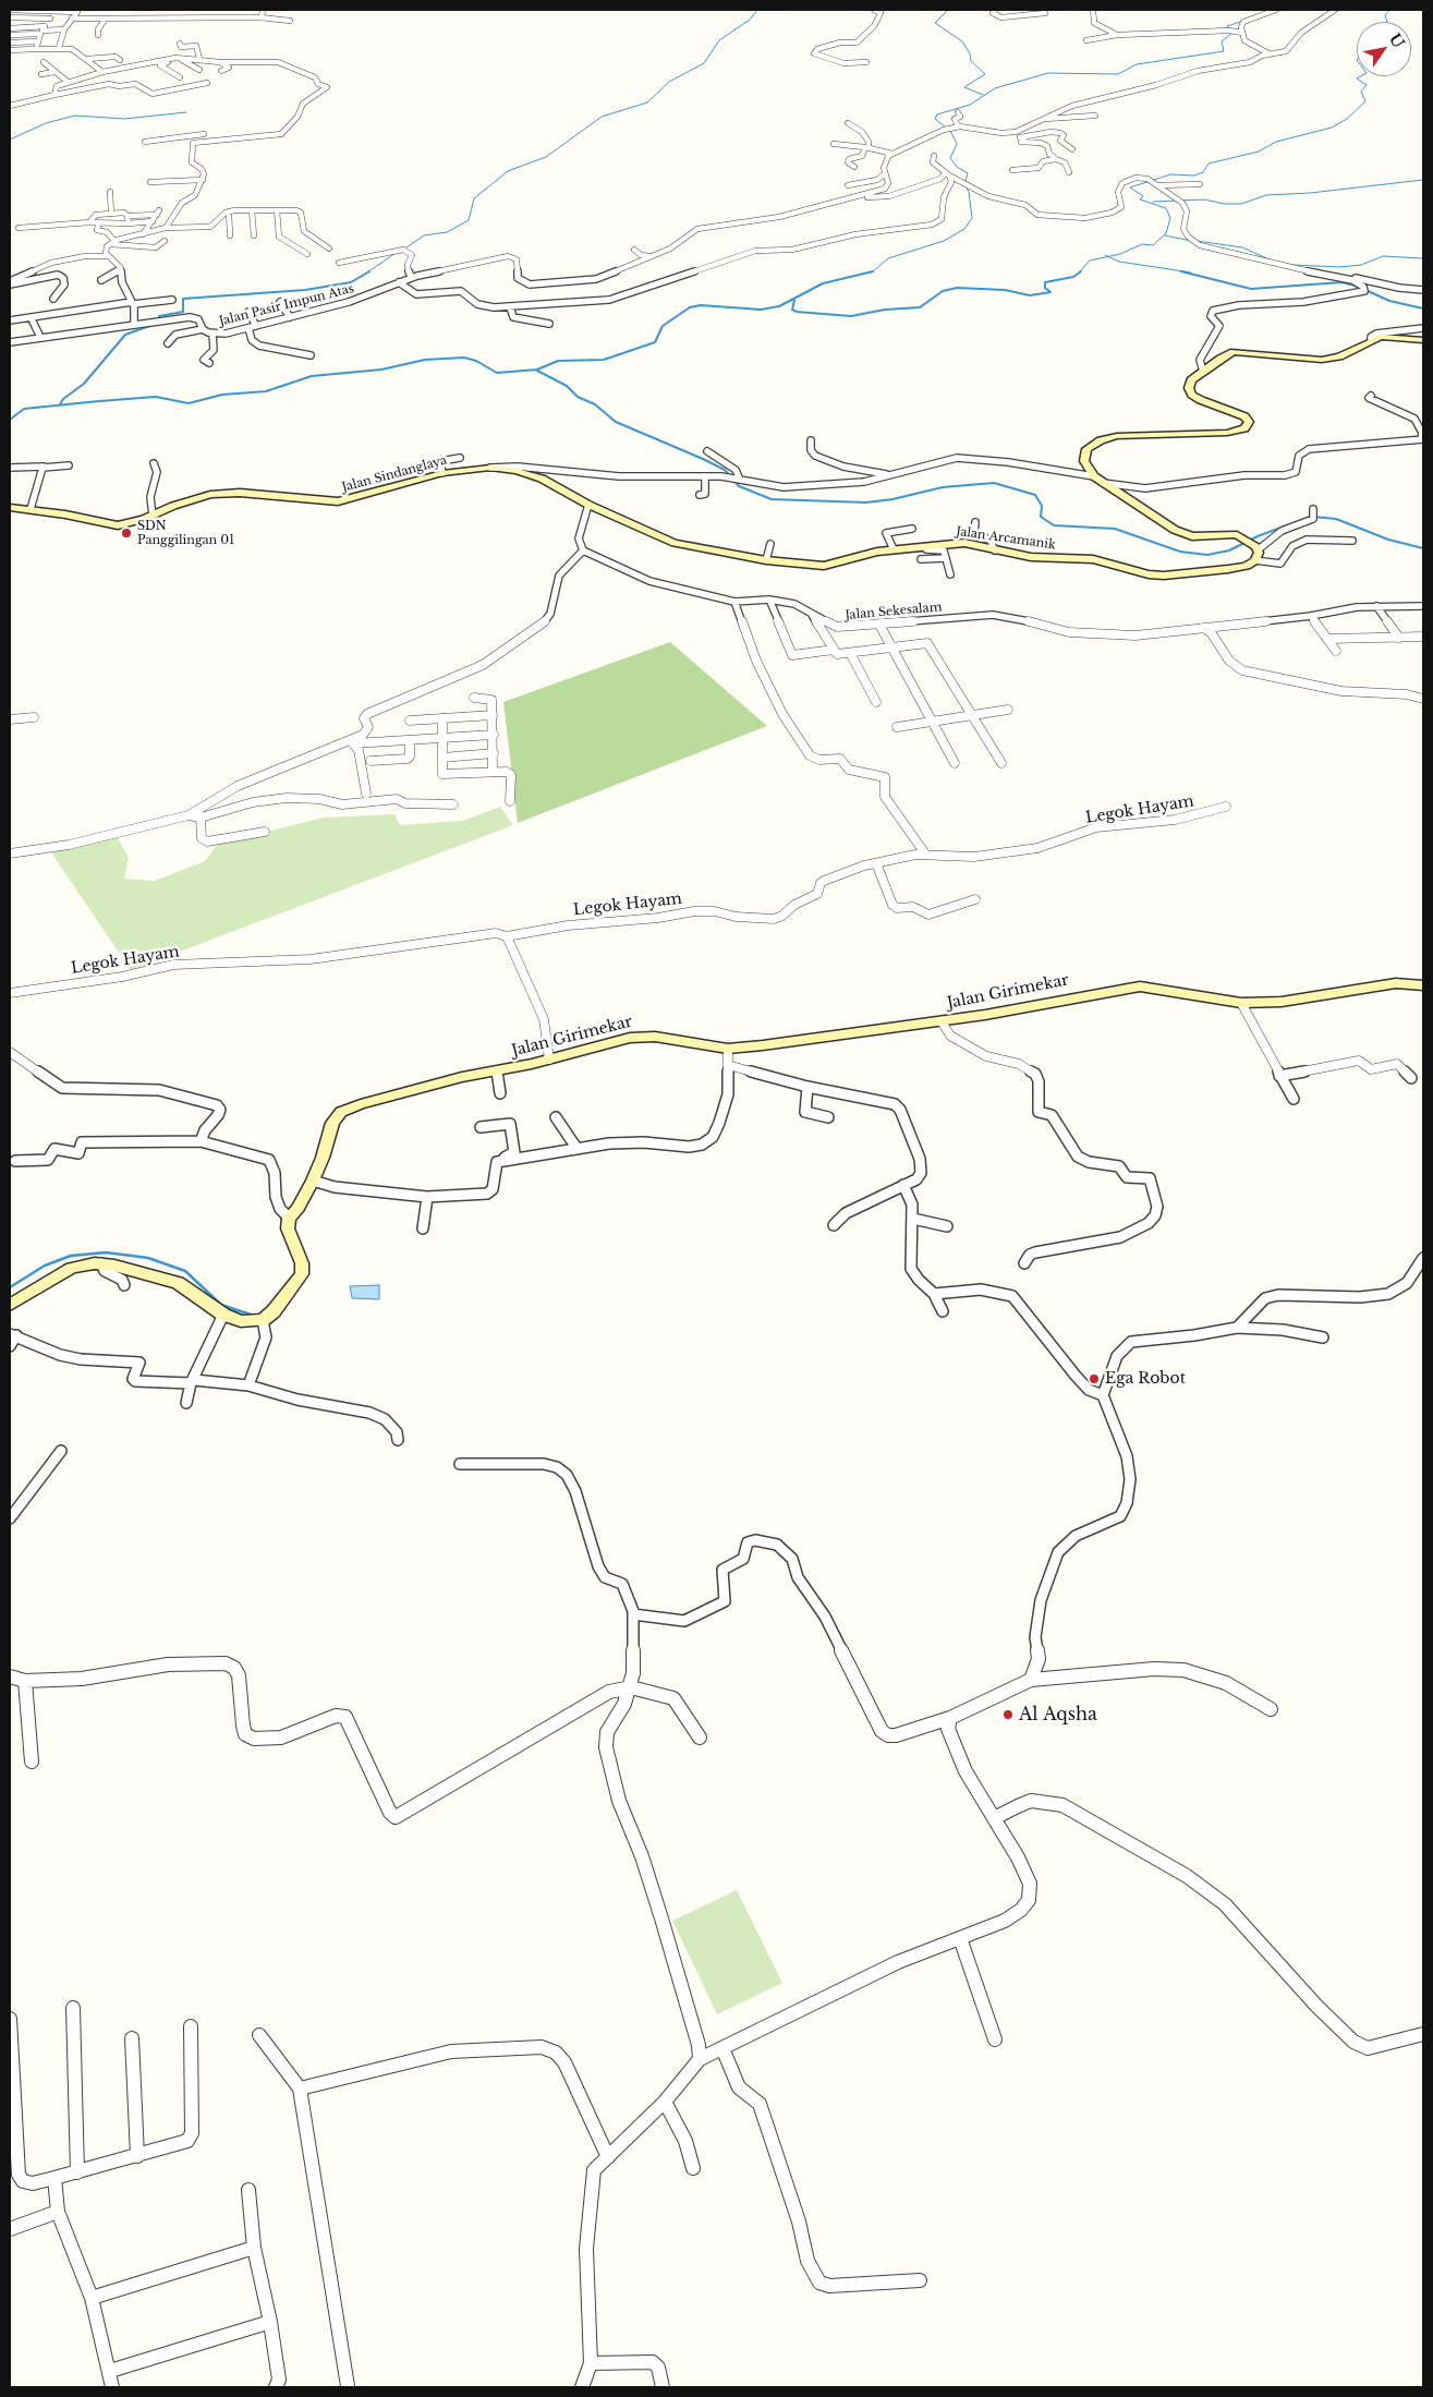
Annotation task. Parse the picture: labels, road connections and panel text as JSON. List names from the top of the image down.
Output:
{
  "streets": {
    "street": [
      "Jalan Pasir Impun Atas",
      "Jalan Sindanglaya",
      "Jalan Arcamanik",
      "Jalan Sekesalam",
      "Legok Hayam",
      "Jalan Girimekar"
    ]
  },
  "crossings": [
    ["Jalan Sindanglaya", "Jalan Arcamanik"]
  ],
  "places": ["SDN Panggilingan 01", "Ega Robot", "Al Aqsha"],
  "north": "top right"
}
